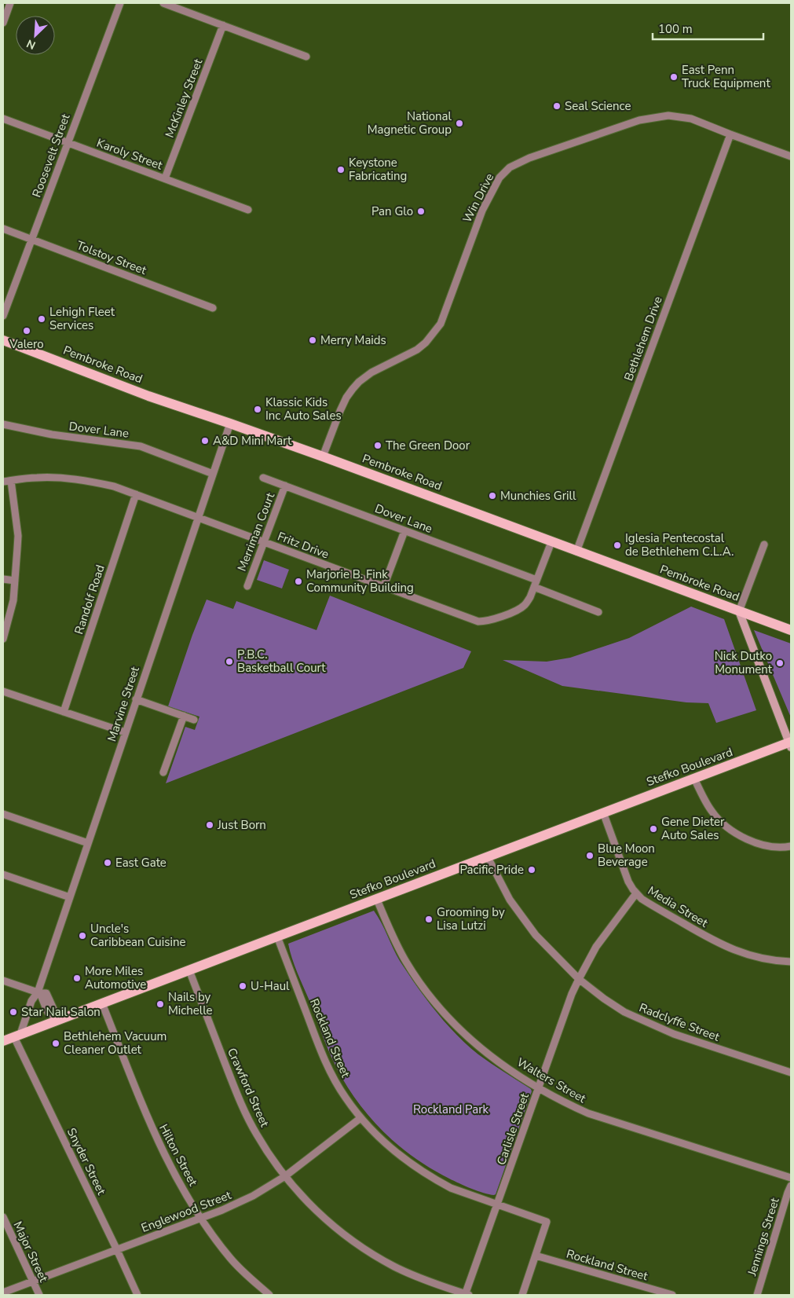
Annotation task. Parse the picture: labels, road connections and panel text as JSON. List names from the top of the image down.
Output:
{
  "streets": {
    "main road": ["Pembroke Road", "Stefko Boulevard"],
    "street": [
      "McKinley Street",
      "Karoly Street",
      "Roosevelt Street",
      "Win Drive",
      "Tolstoy Street",
      "Bethlehem Drive",
      "Dover Lane",
      "Merriman Court",
      "Fritz Drive",
      "Randolf Road",
      "Marvine Street",
      "Media Street",
      "Radclyffe Street",
      "Rockland Street",
      "Walters Street",
      "Crawford Street",
      "Carlisle Street",
      "Hilton Street",
      "Snyder Street",
      "Englewood Street",
      "Jennings Street",
      "Major Street"
    ]
  },
  "crossings": [
    ["McKinley Street", "Karoly Street"],
    ["Karoly Street", "Roosevelt Street"],
    ["Roosevelt Street", "Tolstoy Street"],
    ["Win Drive", "Bethlehem Drive"],
    ["Win Drive", "Pembroke Road"],
    ["Bethlehem Drive", "Pembroke Road"],
    ["Pembroke Road", "Fritz Drive"],
    ["Pembroke Road", "Marvine Street"],
    ["Dover Lane", "Merriman Court"],
    ["Dover Lane", "Fritz Drive"],
    ["Dover Lane", "Marvine Street"],
    ["Merriman Court", "Fritz Drive"],
    ["Fritz Drive", "Randolf Road"],
    ["Fritz Drive", "Marvine Street"],
    ["Marvine Street", "Stefko Boulevard"],
    ["Marvine Street", "Snyder Street"],
    ["Stefko Boulevard", "Media Street"],
    ["Stefko Boulevard", "Radclyffe Street"],
    ["Stefko Boulevard", "Rockland Street"],
    ["Stefko Boulevard", "Walters Street"],
    ["Stefko Boulevard", "Crawford Street"],
    ["Stefko Boulevard", "Hilton Street"],
    ["Stefko Boulevard", "Snyder Street"],
    ["Media Street", "Carlisle Street"],
    ["Radclyffe Street", "Carlisle Street"],
    ["Rockland Street", "Carlisle Street"],
    ["Rockland Street", "Englewood Street"],
    ["Walters Street", "Carlisle Street"],
    ["Crawford Street", "Carlisle Street"],
    ["Crawford Street", "Englewood Street"],
    ["Hilton Street", "Englewood Street"],
    ["Snyder Street", "Englewood Street"],
    ["Englewood Street", "Major Street"]
  ],
  "parks": ["Rockland Park"],
  "places": [
    "East Penn Truck Equipment",
    "Seal Science",
    "National Magnetic Group",
    "Keystone Fabricating",
    "Pan Glo",
    "Lehigh Fleet Services",
    "Valero",
    "Merry Maids",
    "Klassic Kids Inc Auto Sales",
    "A&D Mini Mart",
    "The Green Door",
    "Munchies Grill",
    "Iglesia Pentecostal de Bethlehem C.L.A.",
    "Marjorie B. Fink Community Building",
    "P.B.C. Basketball Court",
    "Nick Dutko Monument",
    "Just Born",
    "Gene Dieter Auto Sales",
    "Blue Moon Beverage",
    "East Gate",
    "Pacific Pride",
    "Grooming by Lisa Lutzi",
    "Uncle's Caribbean Cuisine",
    "More Miles Automotive",
    "U-Haul",
    "Nails by Michelle",
    "Star Nail Salon",
    "Bethlehem Vacuum Cleaner Outlet"
  ],
  "scale_bar": "100 m",
  "north": "bottom left"
}
